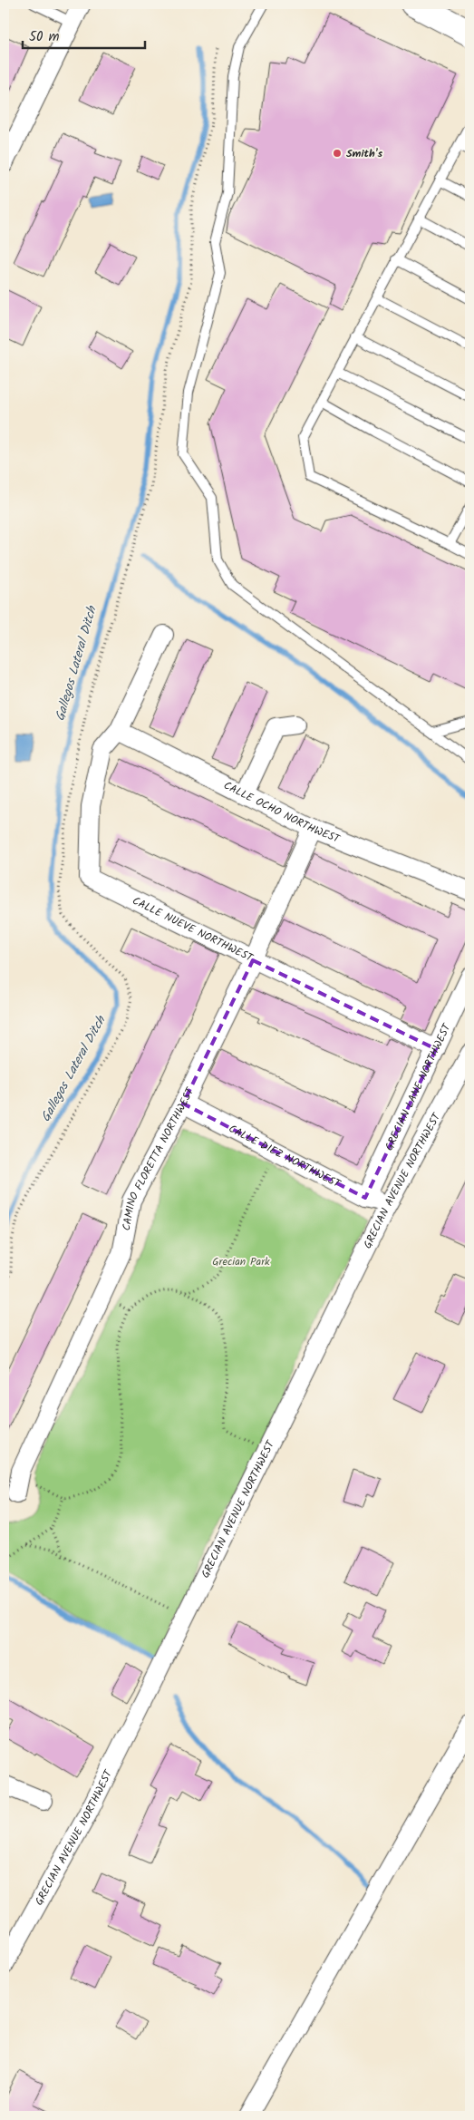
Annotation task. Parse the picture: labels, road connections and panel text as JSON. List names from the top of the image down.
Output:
{
  "streets": {
    "street": [
      "CALLE OCHO NORTHWEST",
      "CALLE NUEVE NORTHWEST",
      "GRECIAN LANE NORTHWEST",
      "CALLE DIEZ NORTHWEST",
      "CAMINO FLORETTA NORTHWEST",
      "GRECIAN AVENUE NORTHWEST"
    ]
  },
  "crossings": [
    ["CALLE OCHO NORTHWEST", "CALLE NUEVE NORTHWEST"],
    ["CALLE OCHO NORTHWEST", "CAMINO FLORETTA NORTHWEST"],
    ["CALLE NUEVE NORTHWEST", "GRECIAN LANE NORTHWEST"],
    ["CALLE NUEVE NORTHWEST", "CAMINO FLORETTA NORTHWEST"],
    ["GRECIAN LANE NORTHWEST", "CALLE DIEZ NORTHWEST"],
    ["CALLE DIEZ NORTHWEST", "CAMINO FLORETTA NORTHWEST"],
    ["CALLE DIEZ NORTHWEST", "GRECIAN AVENUE NORTHWEST"]
  ],
  "water": ["Gallegos Lateral Ditch"],
  "parks": ["Grecian Park"],
  "places": ["Smith's"],
  "scale_bar": "50 m"
}
